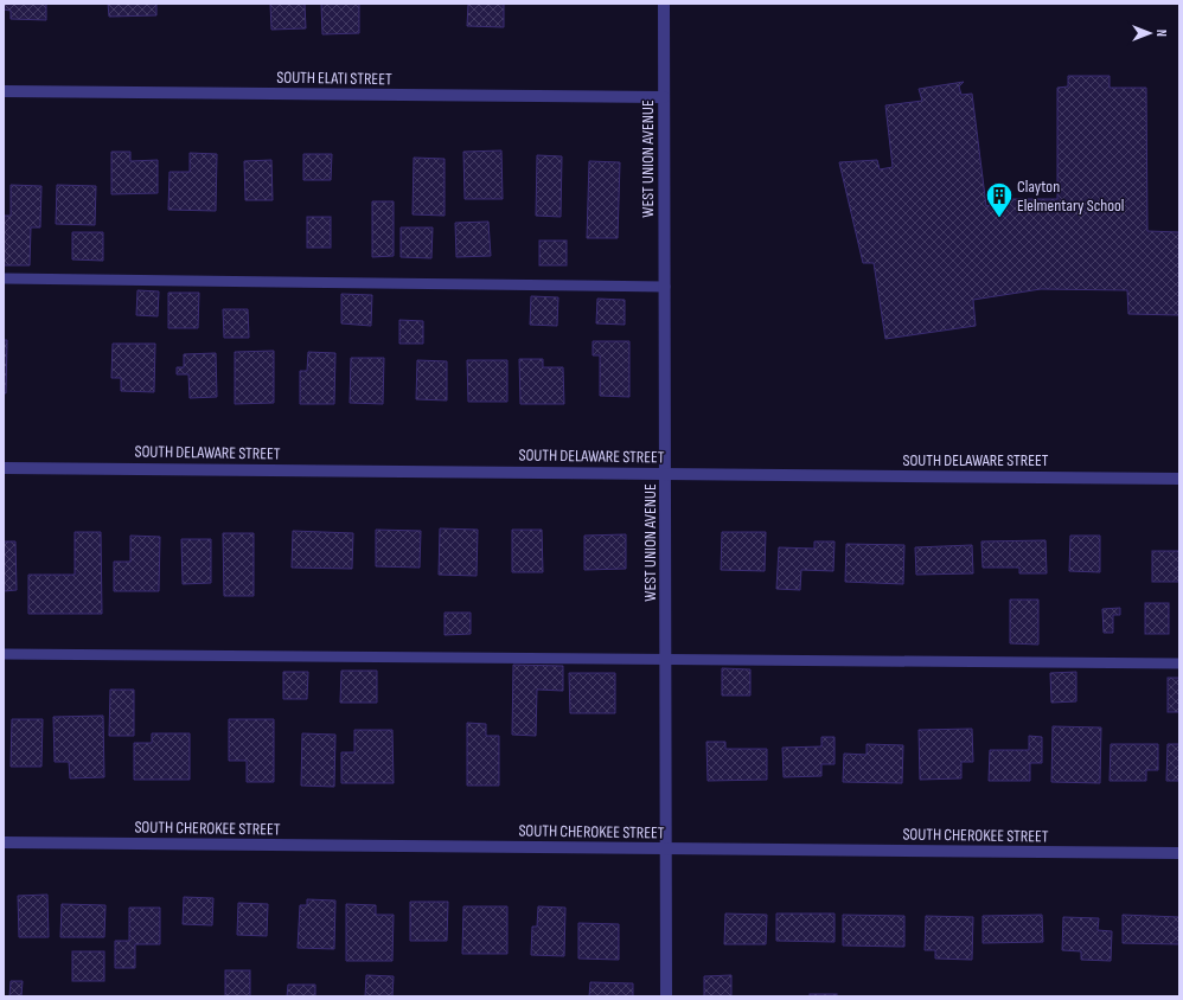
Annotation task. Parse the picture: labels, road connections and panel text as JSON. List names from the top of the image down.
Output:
{
  "streets": {
    "street": [
      "SOUTH ELATI STREET",
      "WEST UNION AVENUE",
      "SOUTH DELAWARE STREET",
      "SOUTH CHEROKEE STREET"
    ]
  },
  "crossings": [
    ["SOUTH ELATI STREET", "WEST UNION AVENUE"],
    ["WEST UNION AVENUE", "SOUTH DELAWARE STREET"],
    ["WEST UNION AVENUE", "SOUTH CHEROKEE STREET"]
  ],
  "places": {
    "building": ["Clayton Elelmentary School"]
  },
  "north": "right"
}
